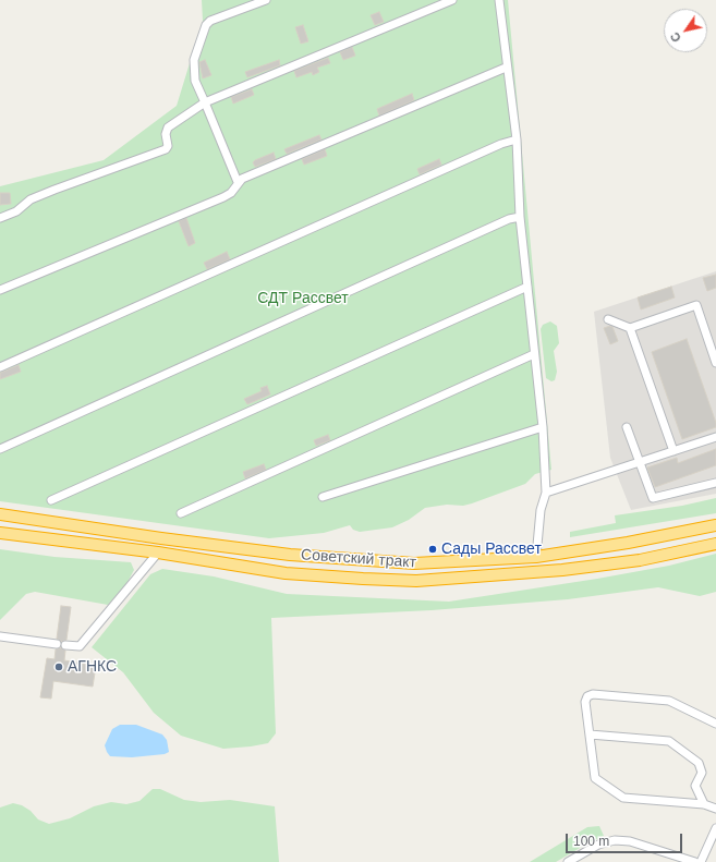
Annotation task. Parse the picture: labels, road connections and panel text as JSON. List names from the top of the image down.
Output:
{
  "streets": {
    "highway": ["Советский тракт"]
  },
  "parks": ["СДТ Рассвет"],
  "places": ["Сады Рассвет", "АГНКС"],
  "scale_bar": "100 m",
  "north": "bottom left"
}
